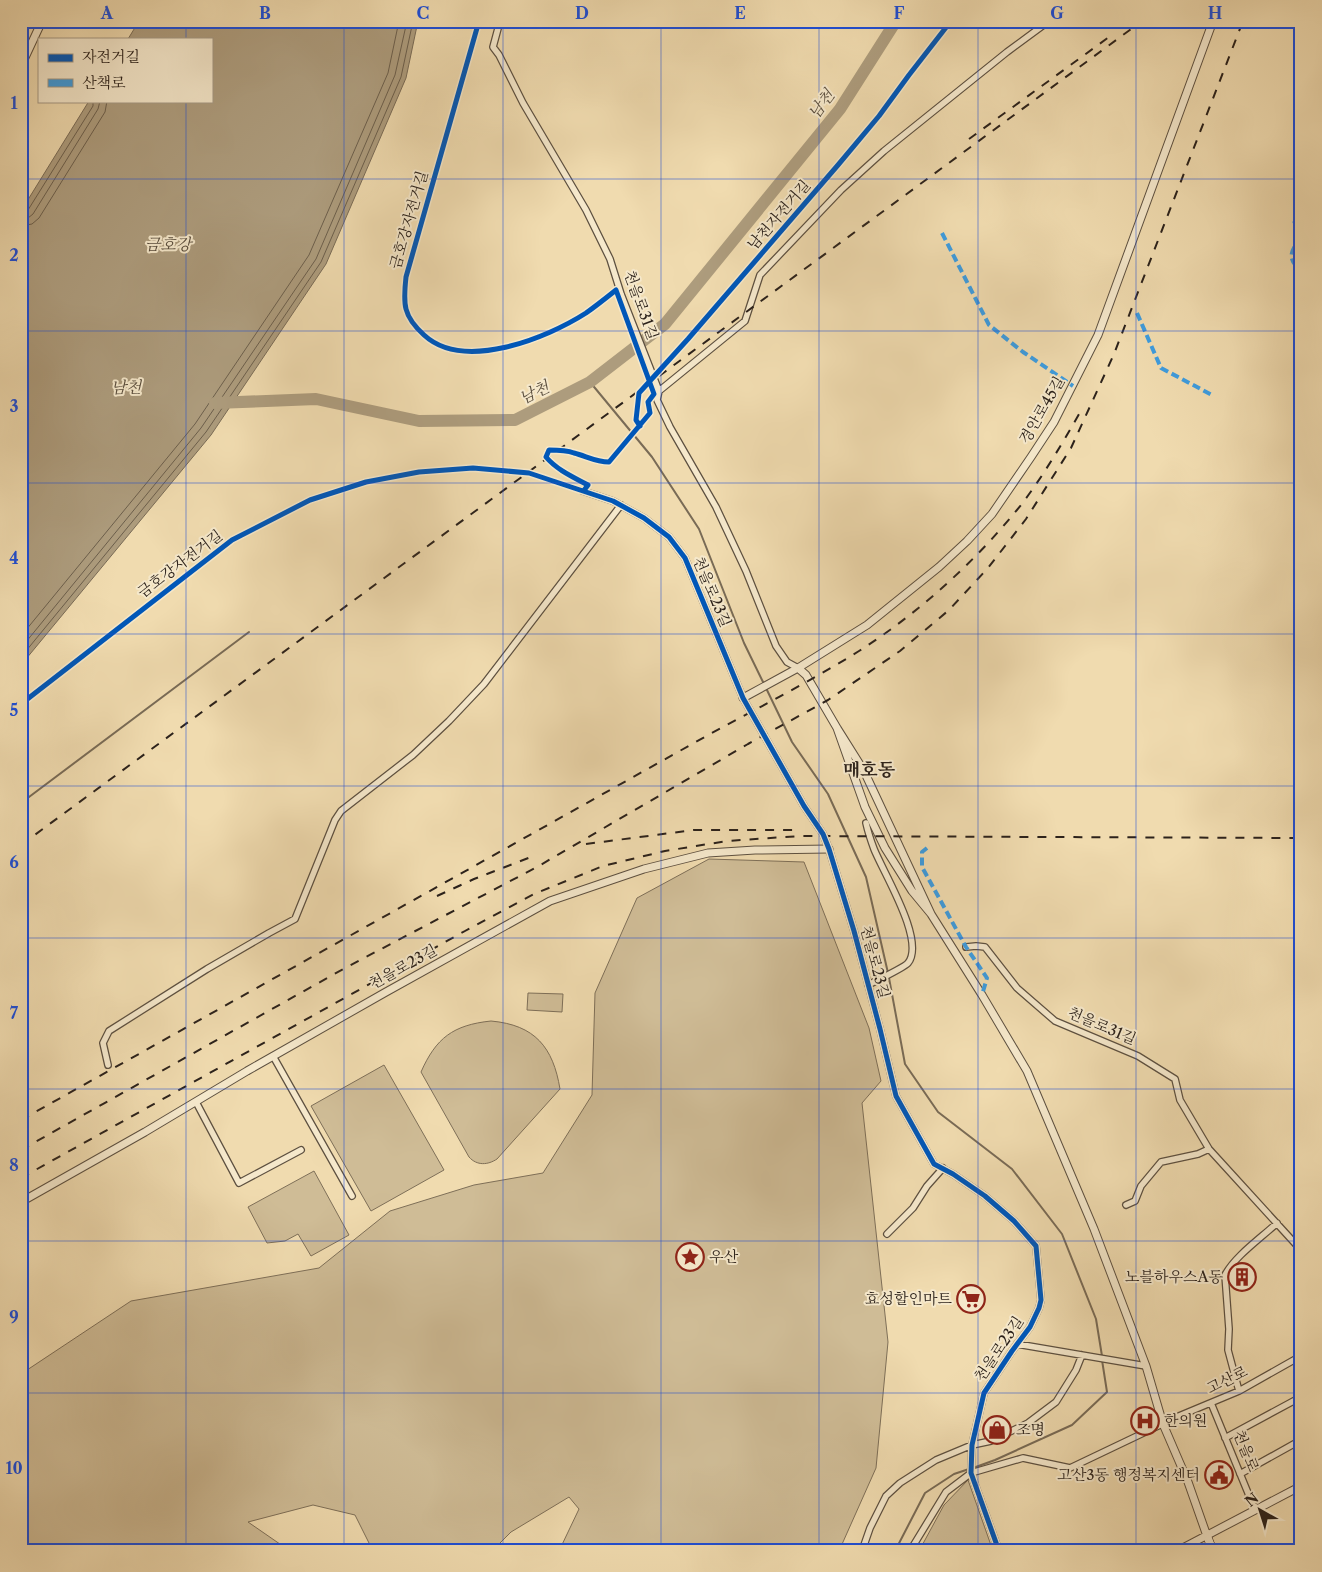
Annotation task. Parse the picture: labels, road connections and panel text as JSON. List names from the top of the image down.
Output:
{
  "streets": {
    "street": [
      "천을로31길",
      "경안로45길",
      "천을로23길",
      "고산로",
      "천을로"
    ],
    "cycle path": ["남천자전거길", "금호강자전거길"]
  },
  "crossings": [
    ["천을로31길", "경안로45길"],
    ["경안로45길", "천을로23길"],
    ["천을로23길", "고산로"],
    ["고산로", "천을로"]
  ],
  "districts": ["매호동"],
  "water": ["남천", "금호강"],
  "places": {
    "place": ["우산"],
    "building": ["노블하우스A동"],
    "supermarket": ["효성할인마트"],
    "hospital": ["한의원"],
    "shop": ["조명"],
    "public building": ["고산3동 행정복지센터"]
  },
  "legend": ["자전거길", "산책로"],
  "north": "top left",
  "grid": {
    "columns": [
      "A",
      "B",
      "C",
      "D",
      "E",
      "F",
      "G",
      "H"
    ],
    "rows": [
      "1",
      "2",
      "3",
      "4",
      "5",
      "6",
      "7",
      "8",
      "9",
      "10"
    ]
  }
}
